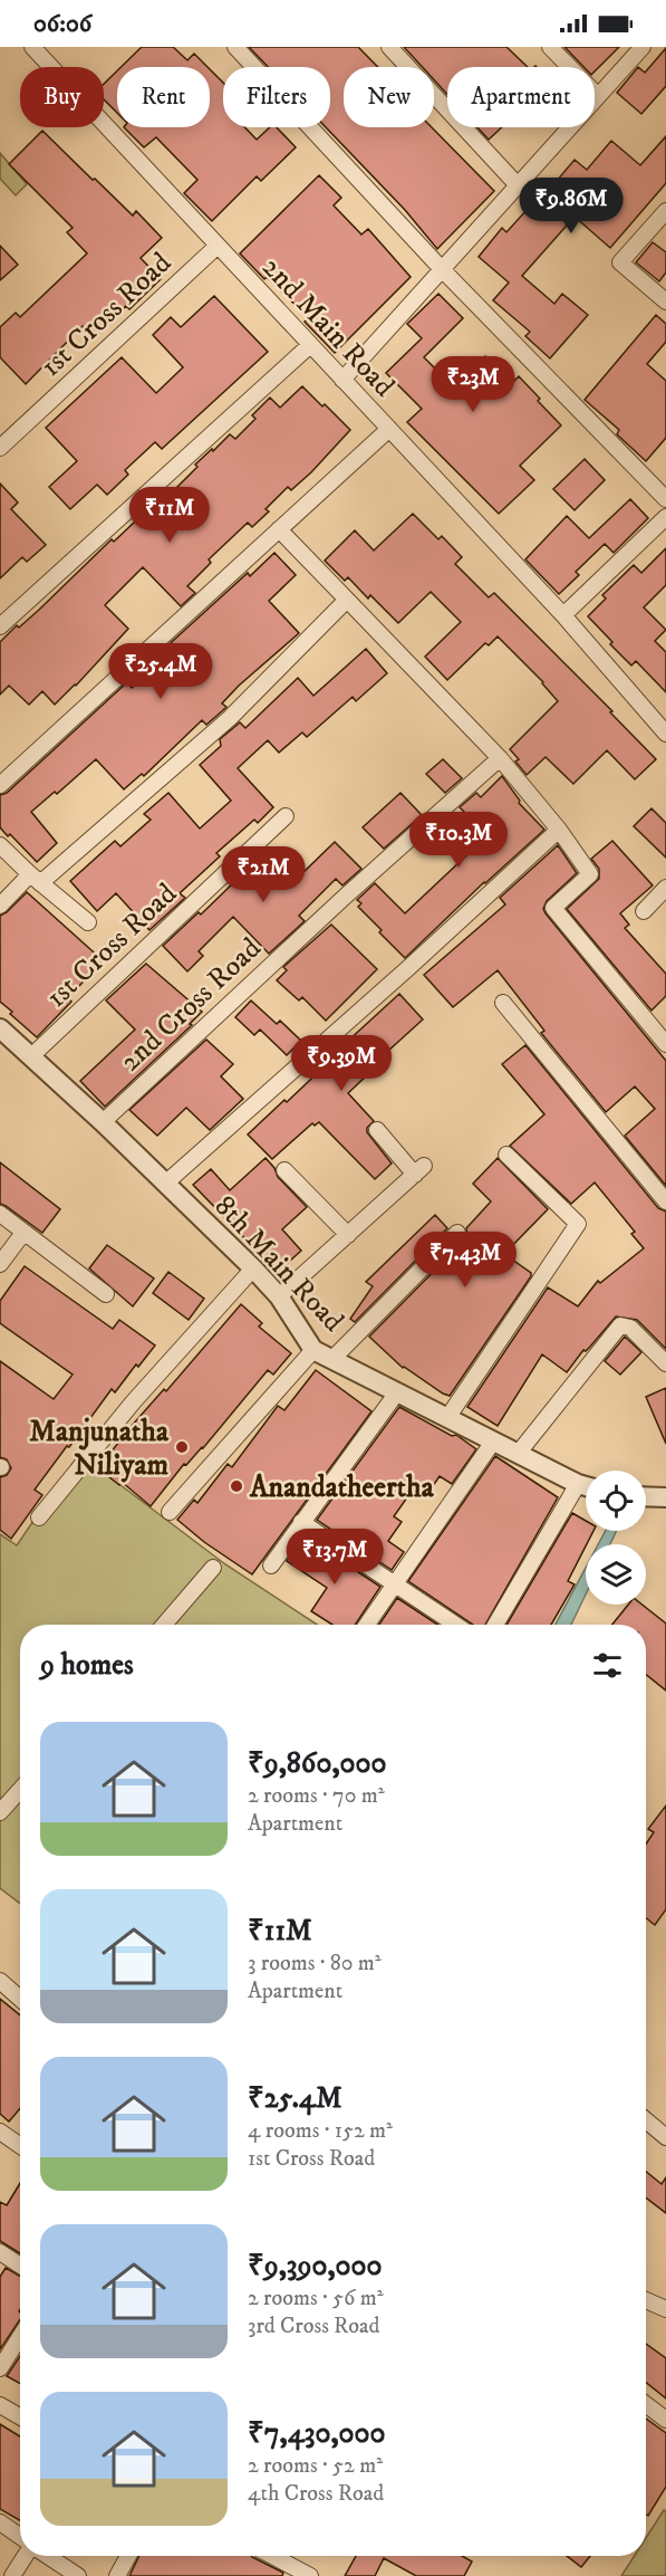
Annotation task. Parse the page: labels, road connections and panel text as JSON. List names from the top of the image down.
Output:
{
  "streets": {
    "street": [
      "1st Cross Road",
      "2nd Main Road",
      "2nd Cross Road",
      "8th Main Road"
    ]
  },
  "crossings": [
    ["1st Cross Road", "2nd Main Road"],
    ["1st Cross Road", "8th Main Road"],
    ["2nd Cross Road", "8th Main Road"]
  ],
  "places": ["Manjunatha Niliyam", "Anandatheertha"],
  "page": {
    "status": "06:06",
    "chip": [
      "Buy",
      "Rent",
      "Filters",
      "New",
      "Apartment"
    ],
    "price": [
      "₹9.86M",
      "₹23M",
      "₹11M",
      "₹25.4M",
      "₹10.3M",
      "₹21M",
      "₹9.39M",
      "₹7.43M",
      "₹13.7M"
    ],
    "heading": "9 homes",
    "list": [
      {
        "name": "₹9,860,000",
        "note": "2 rooms · 70 m² · Apartment"
      },
      {
        "name": "₹11M",
        "note": "3 rooms · 80 m² · Apartment"
      },
      {
        "name": "₹25.4M",
        "note": "4 rooms · 152 m² · 1st Cross Road"
      },
      {
        "name": "₹9,390,000",
        "note": "2 rooms · 56 m² · 3rd Cross Road"
      },
      {
        "name": "₹7,430,000",
        "note": "2 rooms · 52 m² · 4th Cross Road"
      }
    ]
  }
}
